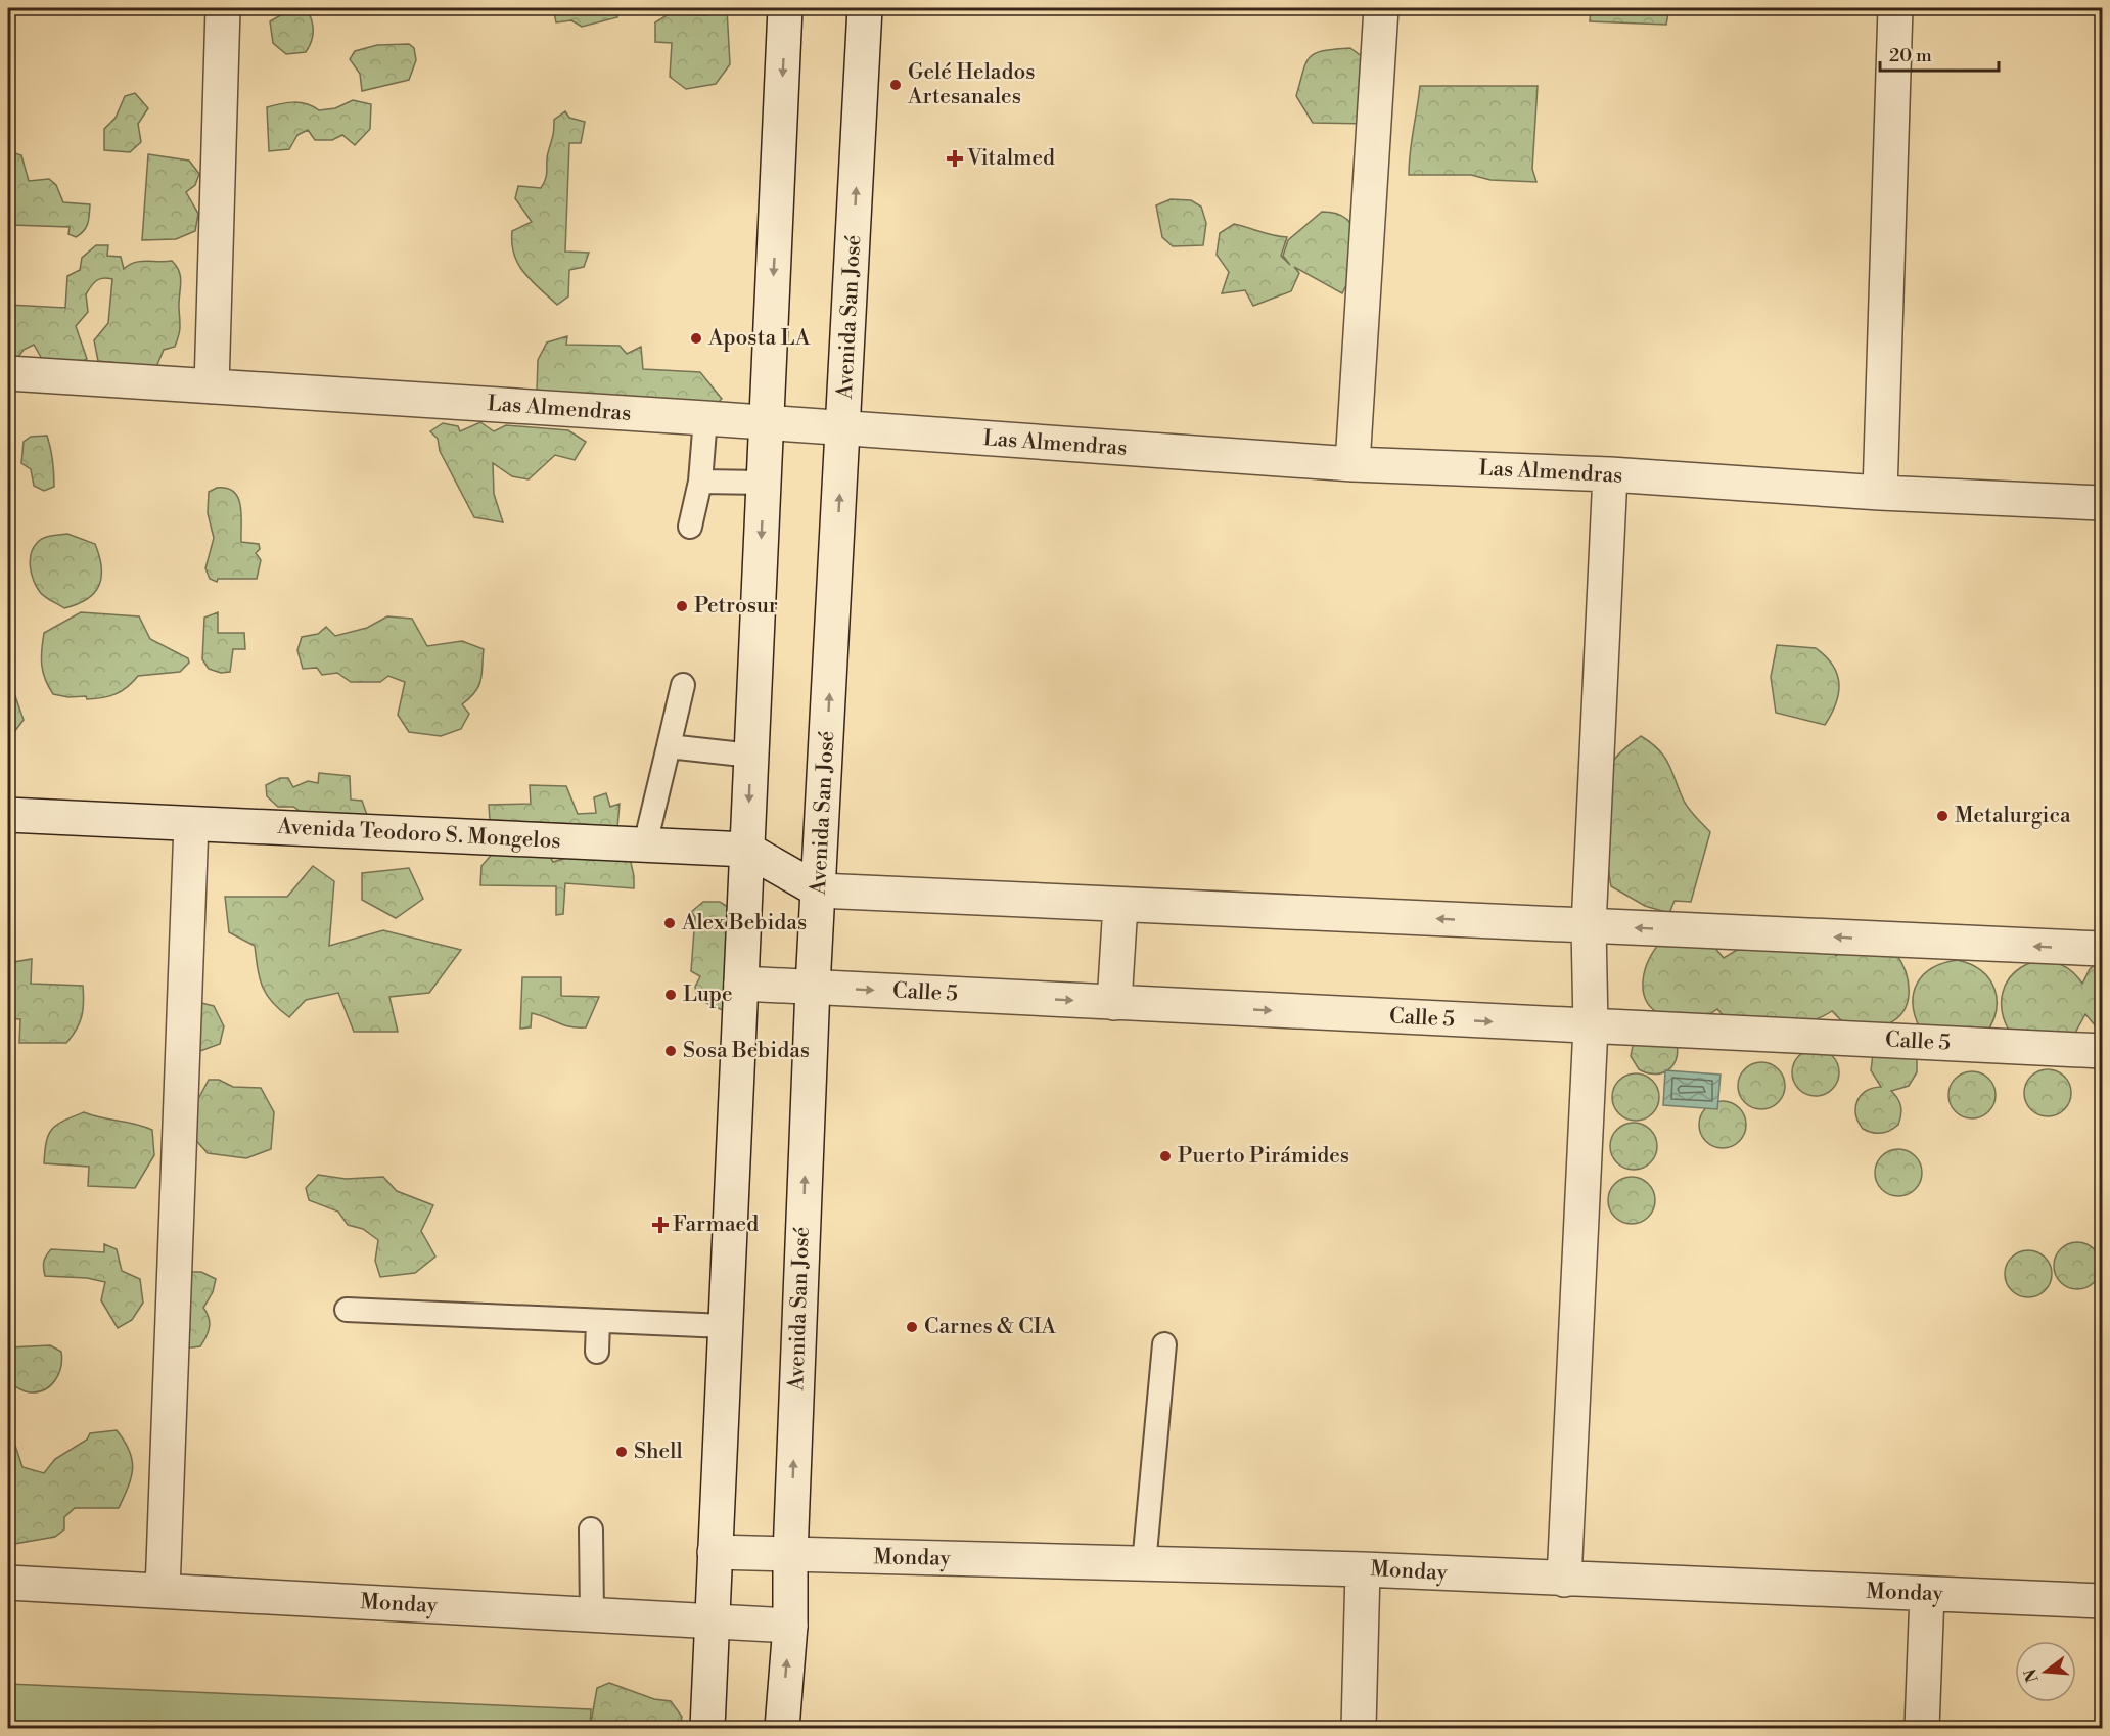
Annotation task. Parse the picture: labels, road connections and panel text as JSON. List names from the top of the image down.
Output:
{
  "streets": {
    "street": [
      "Avenida San José",
      "Las Almendras",
      "Avenida Teodoro S. Mongelos",
      "Calle 5",
      "Monday"
    ]
  },
  "crossings": [
    ["Avenida San José", "Las Almendras"],
    ["Avenida San José", "Avenida Teodoro S. Mongelos"],
    ["Avenida San José", "Calle 5"],
    ["Avenida San José", "Monday"]
  ],
  "places": {
    "other": [
      "Gelé Helados Artesanales",
      "Aposta LA",
      "Petrosur",
      "Metalurgica",
      "Alex Bebidas",
      "Lupe",
      "Sosa Bebidas",
      "Puerto Pirámides",
      "Carnes & CIA",
      "Shell"
    ],
    "health": ["Vitalmed", "Farmaed"]
  },
  "scale_bar": "20 m",
  "north": "left"
}
